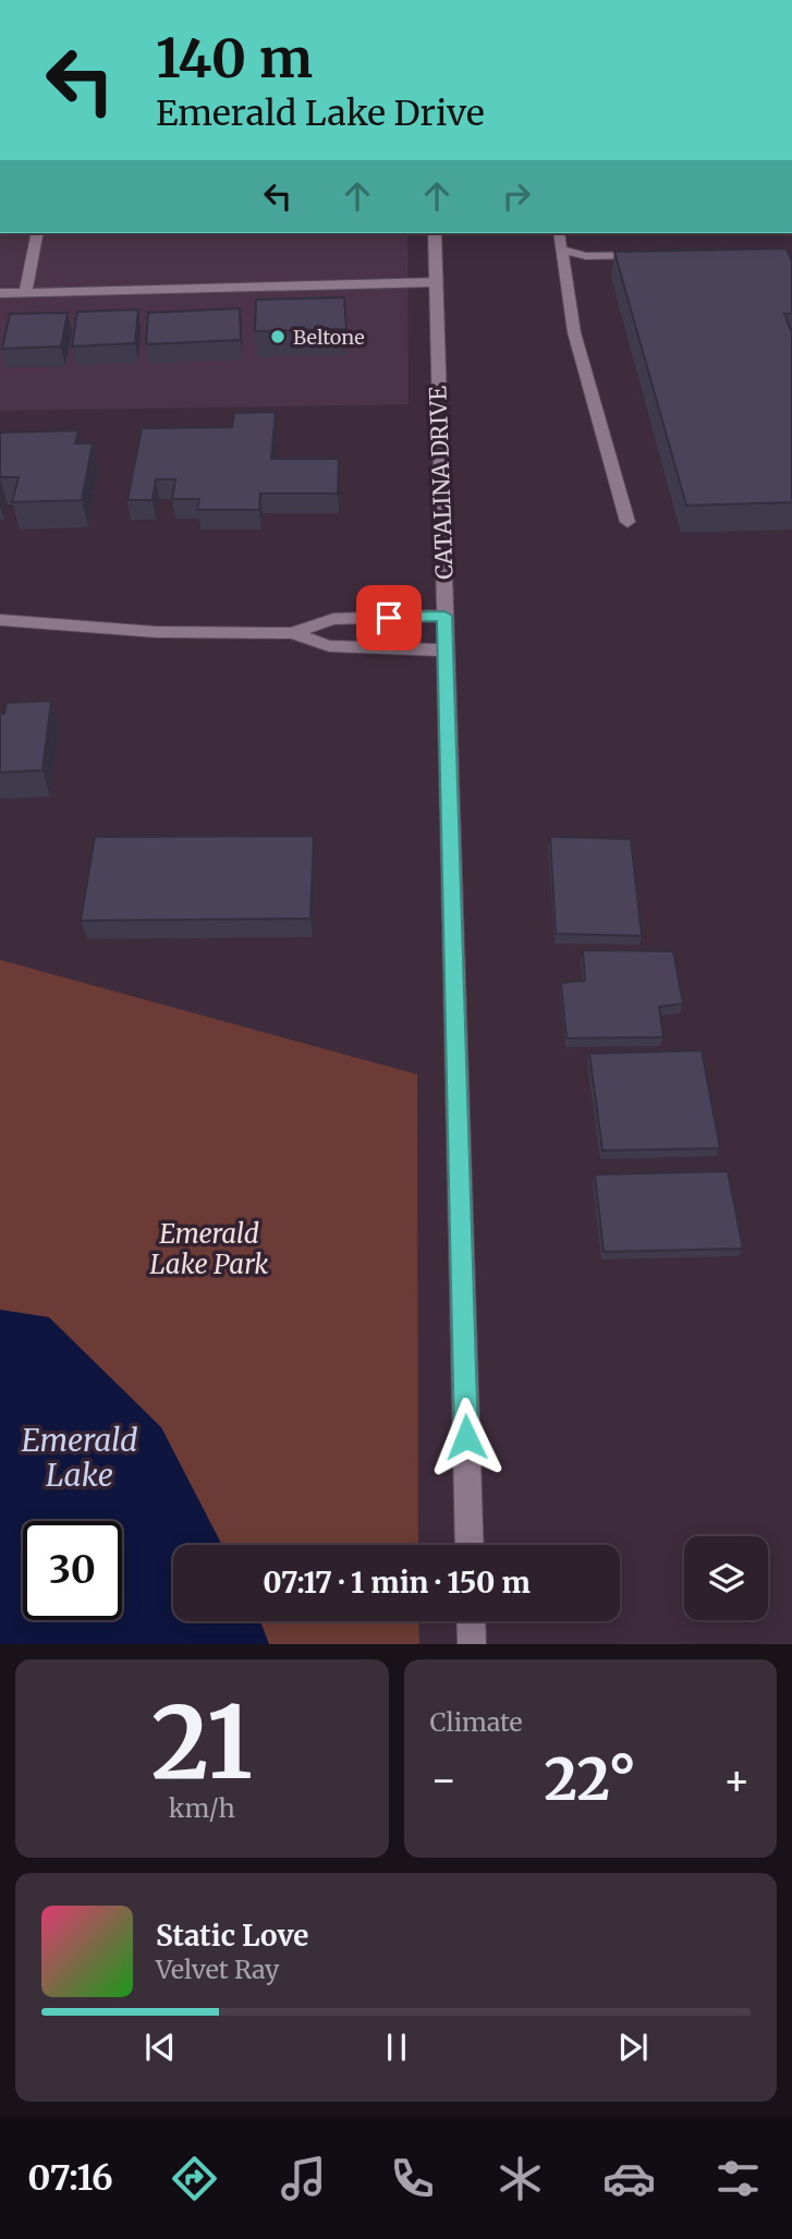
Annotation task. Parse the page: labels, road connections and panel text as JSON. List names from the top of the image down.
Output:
{
  "streets": {
    "street": ["CATALINA DRIVE"]
  },
  "water": ["Emerald Lake"],
  "parks": ["Emerald Lake Park"],
  "places": ["Beltone"],
  "page": {
    "turn": ["140 m", "Emerald Lake Drive"],
    "limit": "30",
    "trip": "07:17 · 1 min · 150 m",
    "tile": [
      ["21", "km/h"],
      "Climate"
    ],
    "heat": ["−", "22°", "+"],
    "song": ["Static Love", "Velvet Ray"],
    "tabs": "07:16"
  }
}
